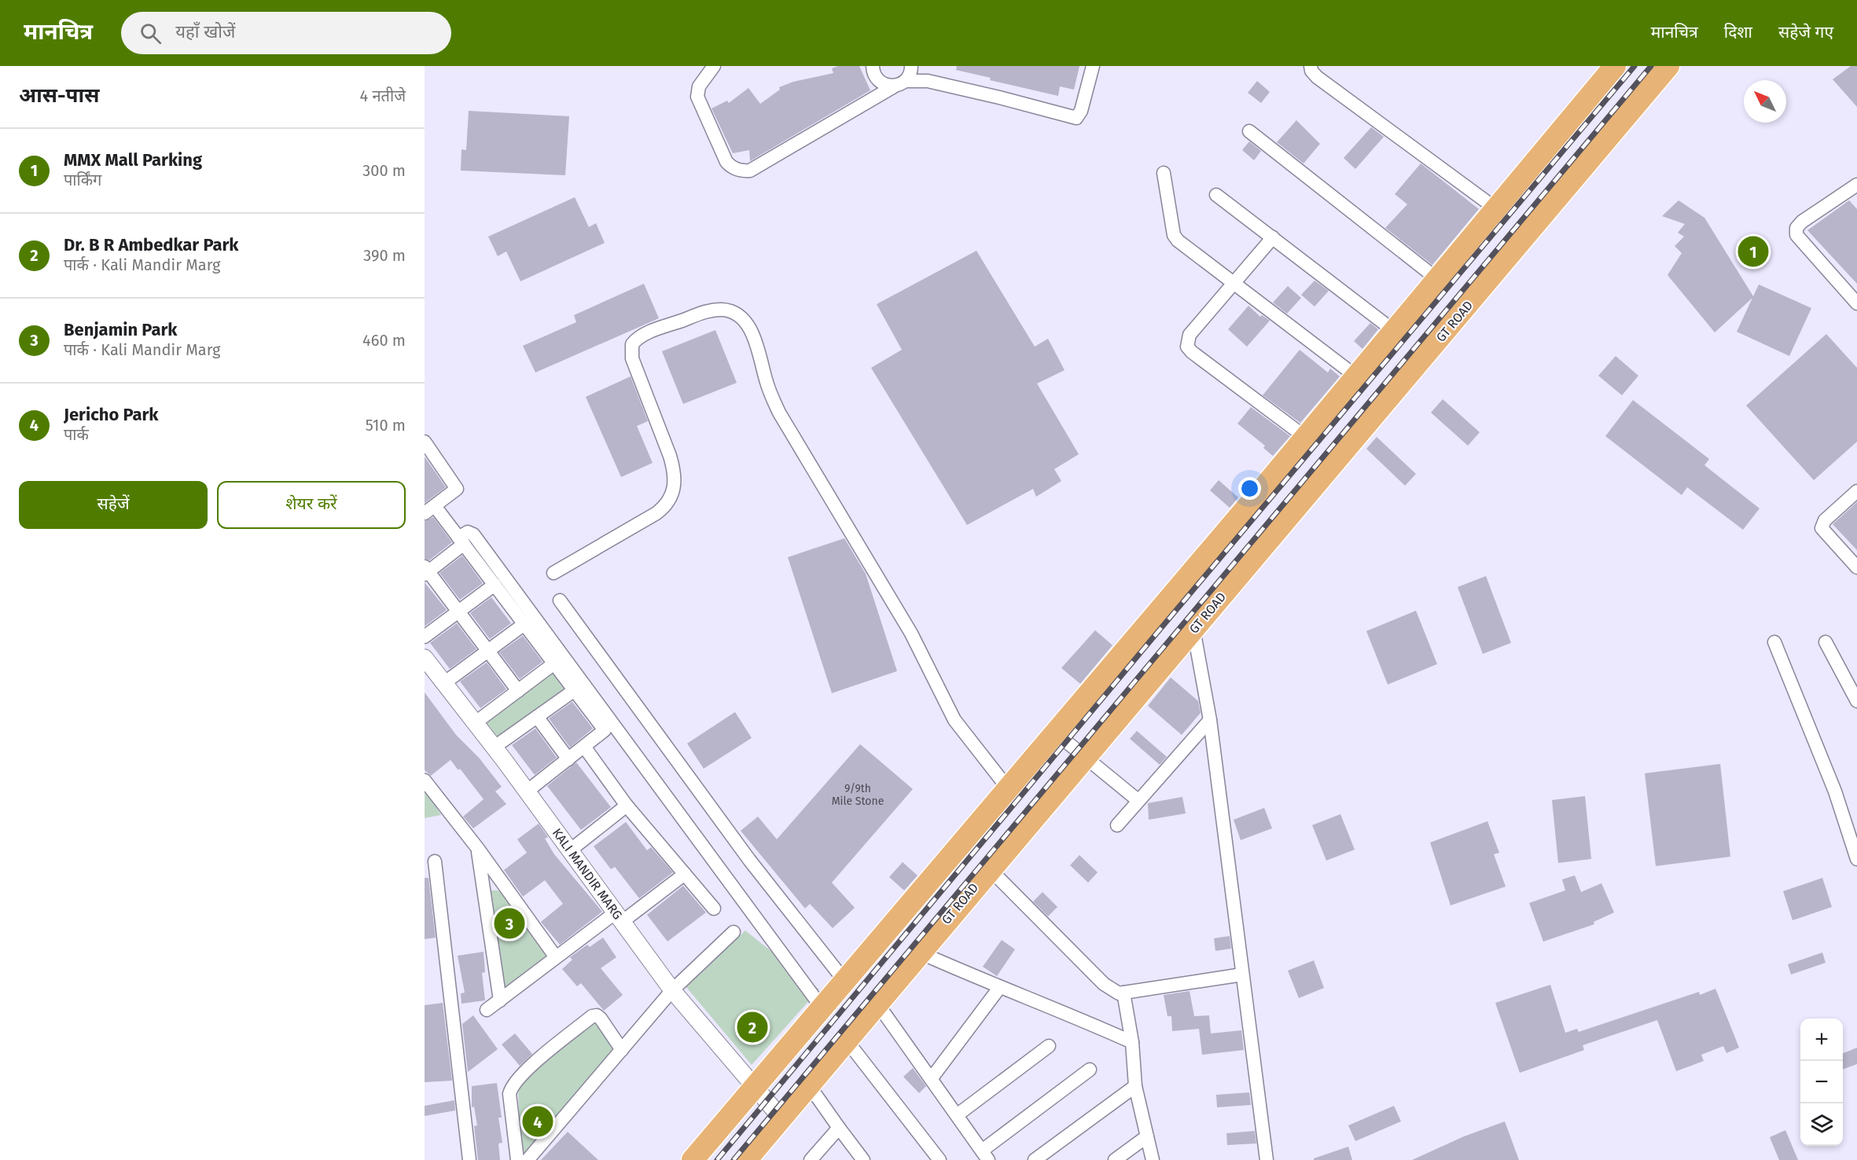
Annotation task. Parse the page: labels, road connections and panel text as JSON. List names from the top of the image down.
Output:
{
  "streets": {
    "highway": ["GT ROAD"],
    "street": ["KALI MANDIR MARG"]
  },
  "crossings": [
    ["GT ROAD", "KALI MANDIR MARG"]
  ],
  "house_numbers": ["9/9th Mile Stone"],
  "north": "top left",
  "page": {
    "header": "मानचित्र",
    "search": "यहाँ खोजें",
    "nav": ["मानचित्र", "दिशा", "सहेजे गए"],
    "heading": ["आस-पास", "4 नतीजे"],
    "list": [
      {
        "mark": "1",
        "name": "MMX Mall Parking",
        "note": "पार्किंग",
        "value": "300 m"
      },
      {
        "mark": "2",
        "name": "Dr. B R Ambedkar Park",
        "note": "पार्क · Kali Mandir Marg",
        "value": "390 m"
      },
      {
        "mark": "3",
        "name": "Benjamin Park",
        "note": "पार्क · Kali Mandir Marg",
        "value": "460 m"
      },
      {
        "mark": "4",
        "name": "Jericho Park",
        "note": "पार्क",
        "value": "510 m"
      }
    ],
    "pins": [
      "1",
      "3",
      "2",
      "4"
    ],
    "buttons": ["सहेजें", "शेयर करें"],
    "map_buttons": ["+", "−"]
  }
}
